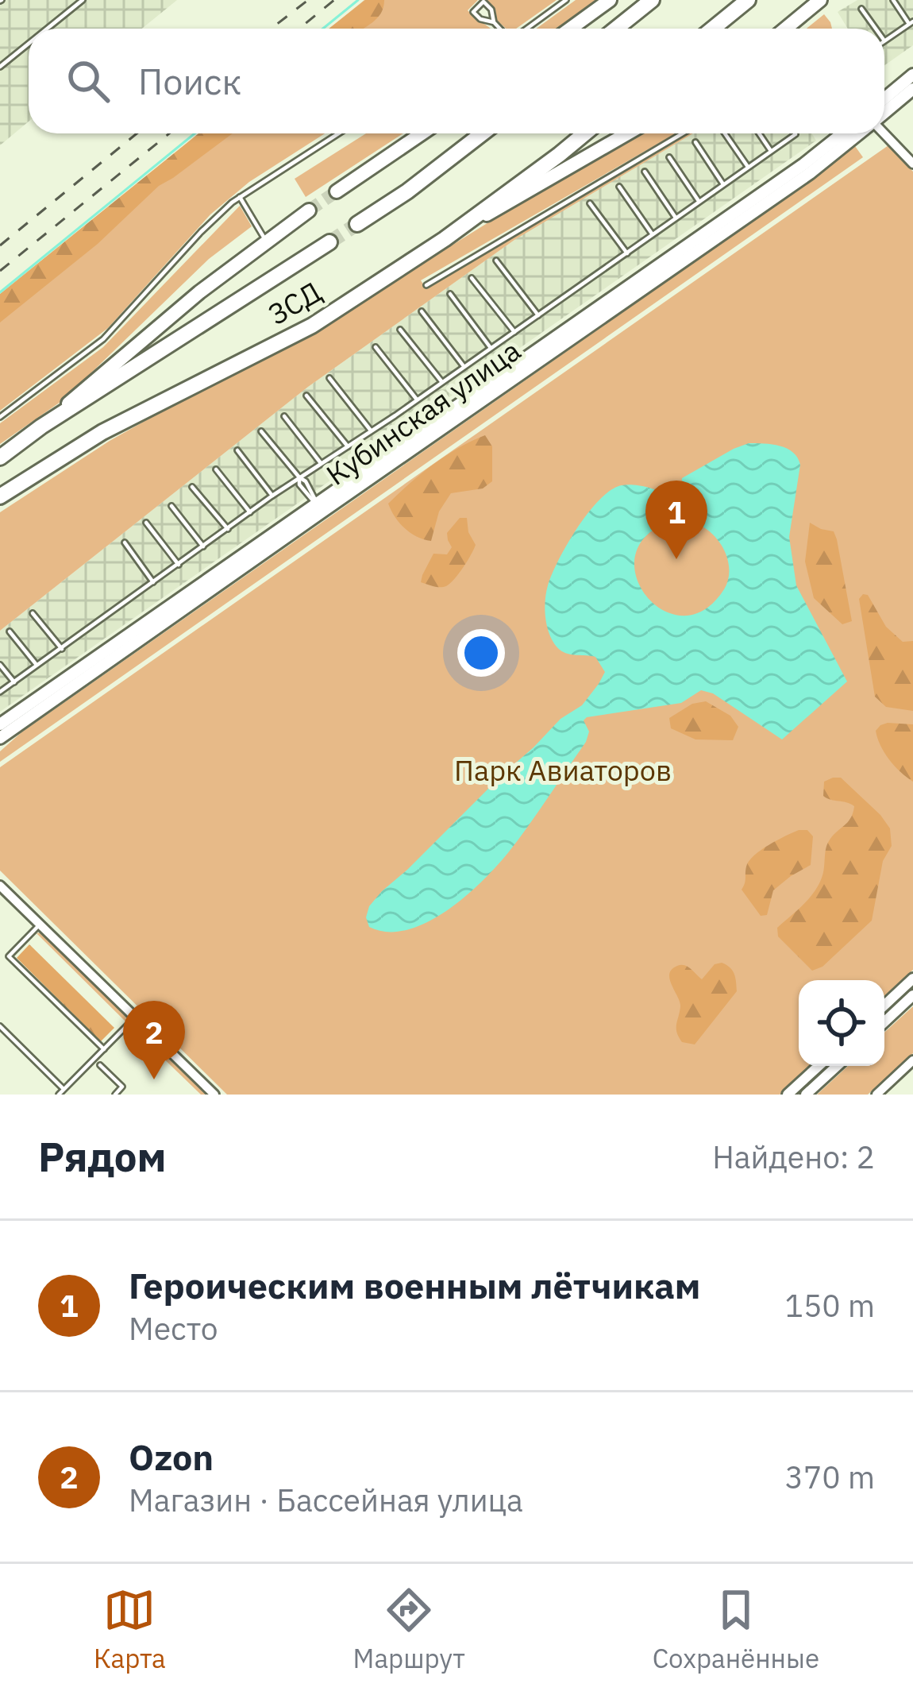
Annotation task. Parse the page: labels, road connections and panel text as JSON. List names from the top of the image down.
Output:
{
  "streets": {
    "highway": ["ЗСД"],
    "main road": ["Кубинская улица"]
  },
  "parks": ["Парк Авиаторов"],
  "page": {
    "search": "Поиск",
    "pins": ["1", "2"],
    "heading": ["Рядом", "Найдено: 2"],
    "list": [
      {
        "mark": "1",
        "name": "Героическим военным лётчикам",
        "note": "Место",
        "value": "150 m"
      },
      {
        "mark": "2",
        "name": "Ozon",
        "note": "Магазин · Бассейная улица",
        "value": "370 m"
      }
    ],
    "nav": ["Карта", "Маршрут", "Сохранённые"]
  }
}
